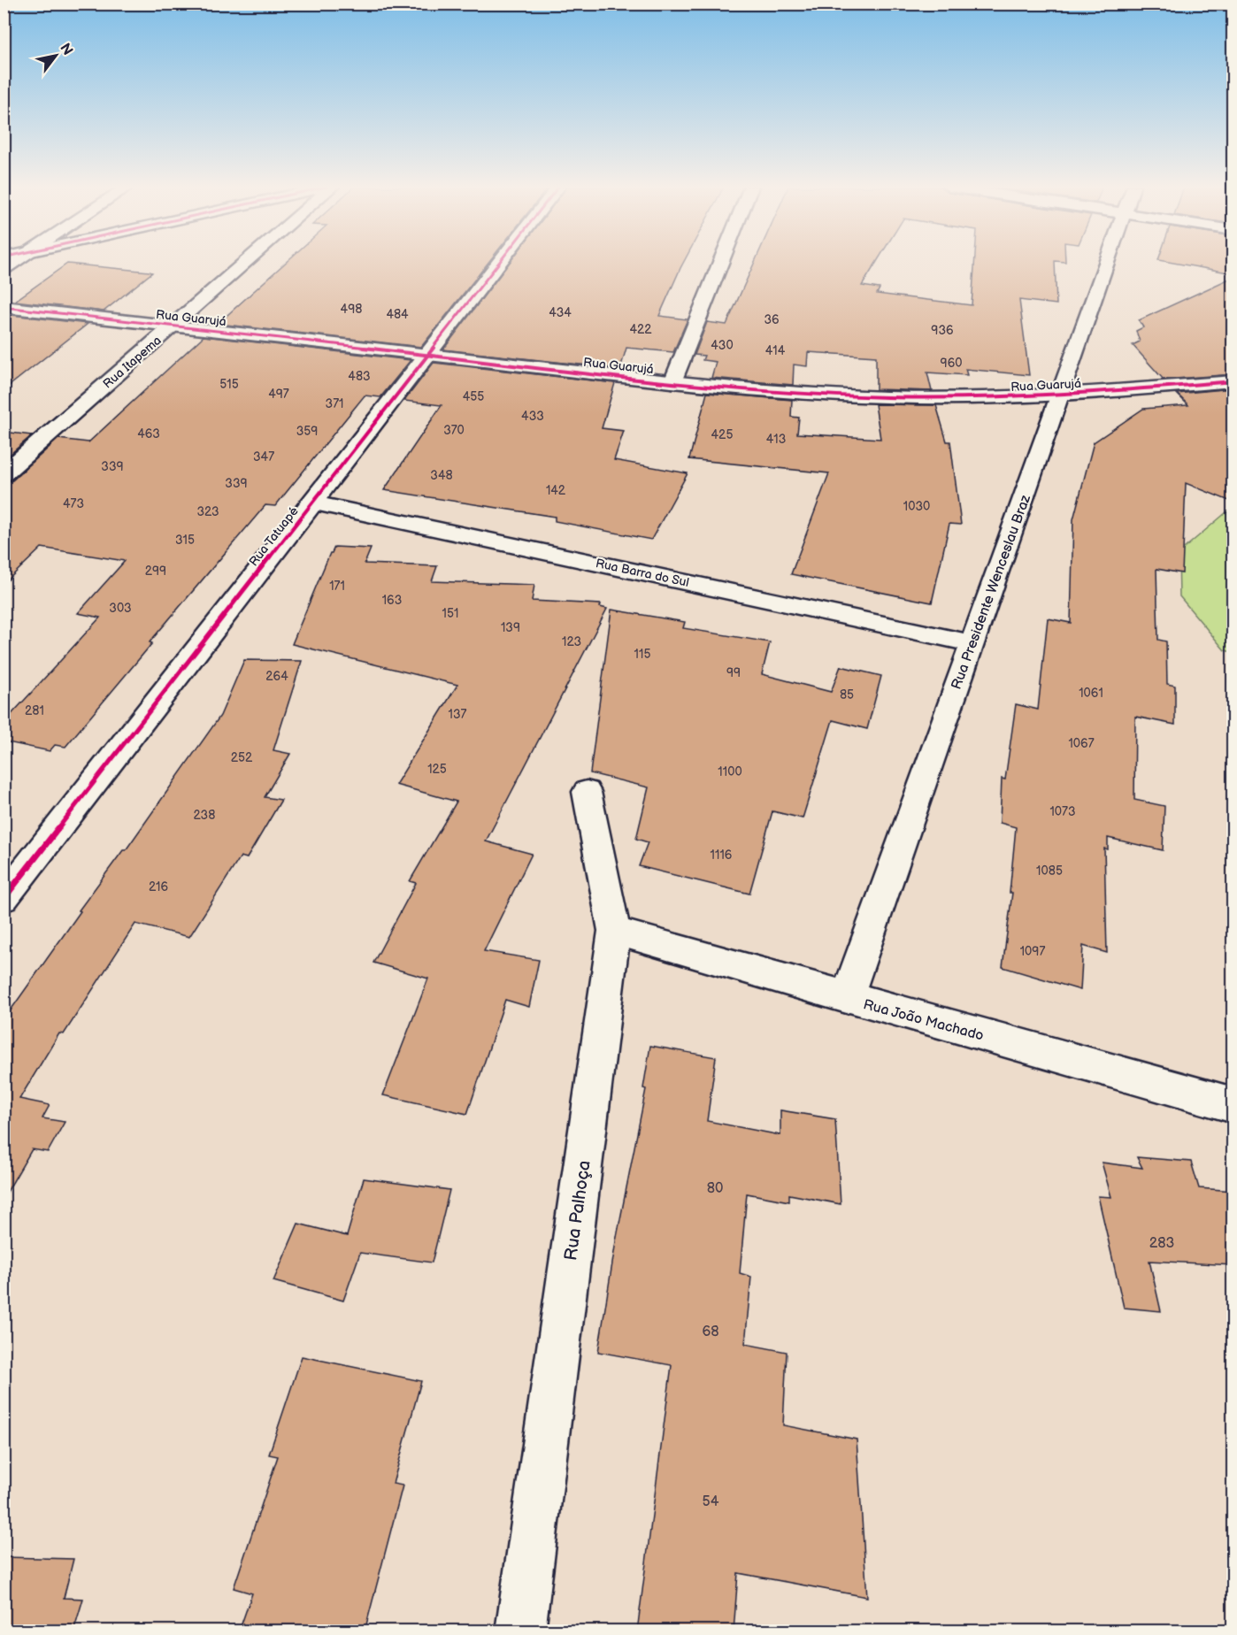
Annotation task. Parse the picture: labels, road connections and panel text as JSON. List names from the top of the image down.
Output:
{
  "streets": {
    "street": [
      "Rua Guarujá",
      "Rua Itapema",
      "Rua Tatuapé",
      "Rua Barra do Sul",
      "Rua Presidente Wenceslau Braz",
      "Rua João Machado",
      "Rua Palhoça"
    ]
  },
  "crossings": [
    ["Rua Guarujá", "Rua Itapema"],
    ["Rua Guarujá", "Rua Tatuapé"],
    ["Rua Guarujá", "Rua Presidente Wenceslau Braz"],
    ["Rua Tatuapé", "Rua Barra do Sul"],
    ["Rua Barra do Sul", "Rua Presidente Wenceslau Braz"],
    ["Rua Presidente Wenceslau Braz", "Rua João Machado"],
    ["Rua João Machado", "Rua Palhoça"]
  ],
  "house_numbers": [
    "498",
    "434",
    "484",
    "36",
    "422",
    "936",
    "430",
    "414",
    "960",
    "483",
    "515",
    "497",
    "455",
    "371",
    "433",
    "370",
    "359",
    "463",
    "425",
    "413",
    "347",
    "339",
    "348",
    "339",
    "142",
    "473",
    "1030",
    "323",
    "315",
    "299",
    "171",
    "163",
    "303",
    "151",
    "139",
    "123",
    "115",
    "99",
    "264",
    "1061",
    "85",
    "281",
    "137",
    "1067",
    "252",
    "125",
    "1100",
    "1073",
    "238",
    "1116",
    "1085",
    "216",
    "1097",
    "80",
    "283",
    "68",
    "54"
  ],
  "north": "top right"
}
